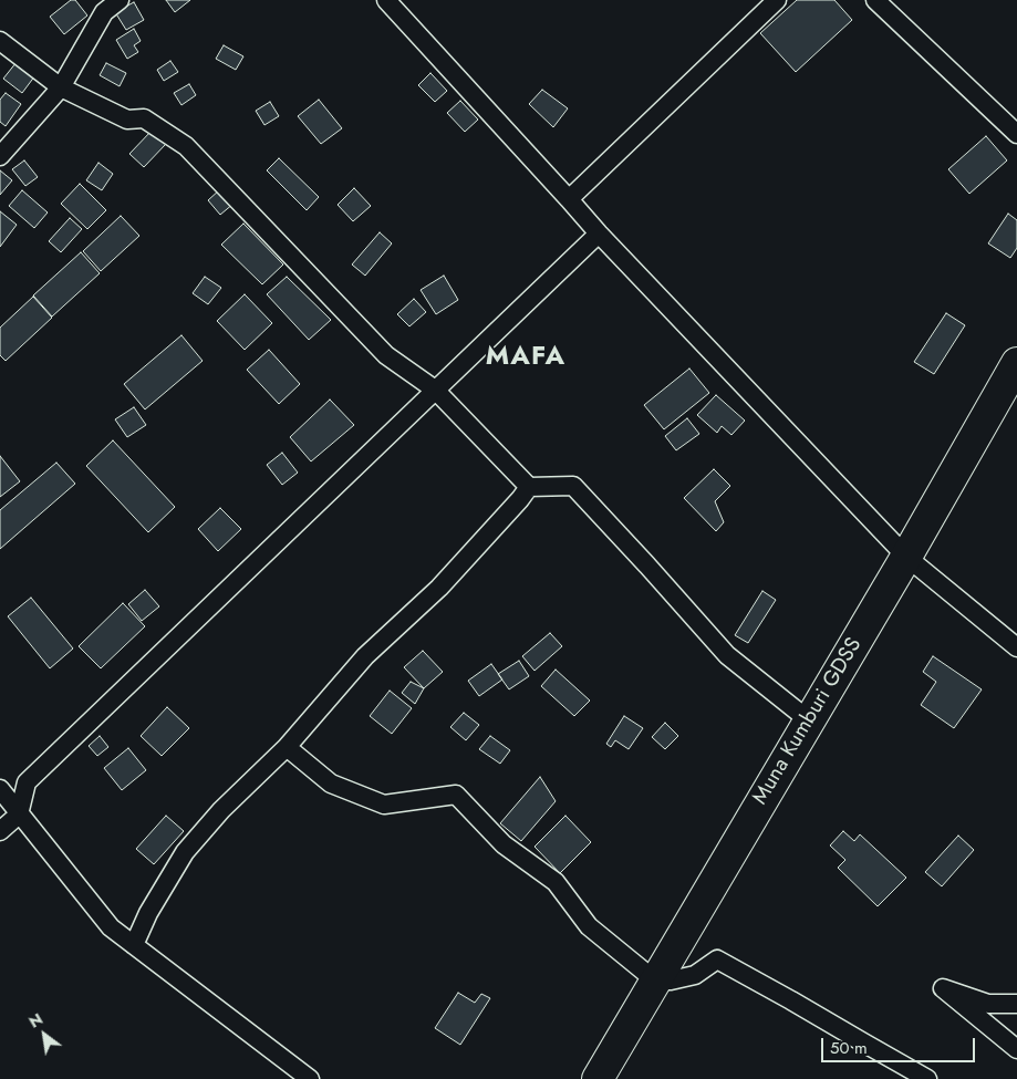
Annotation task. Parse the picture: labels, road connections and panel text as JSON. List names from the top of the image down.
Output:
{
  "streets": {
    "highway": ["Muna Kumburi GDSS"]
  },
  "districts": ["MAFA"],
  "scale_bar": "50 m",
  "north": "top left"
}
